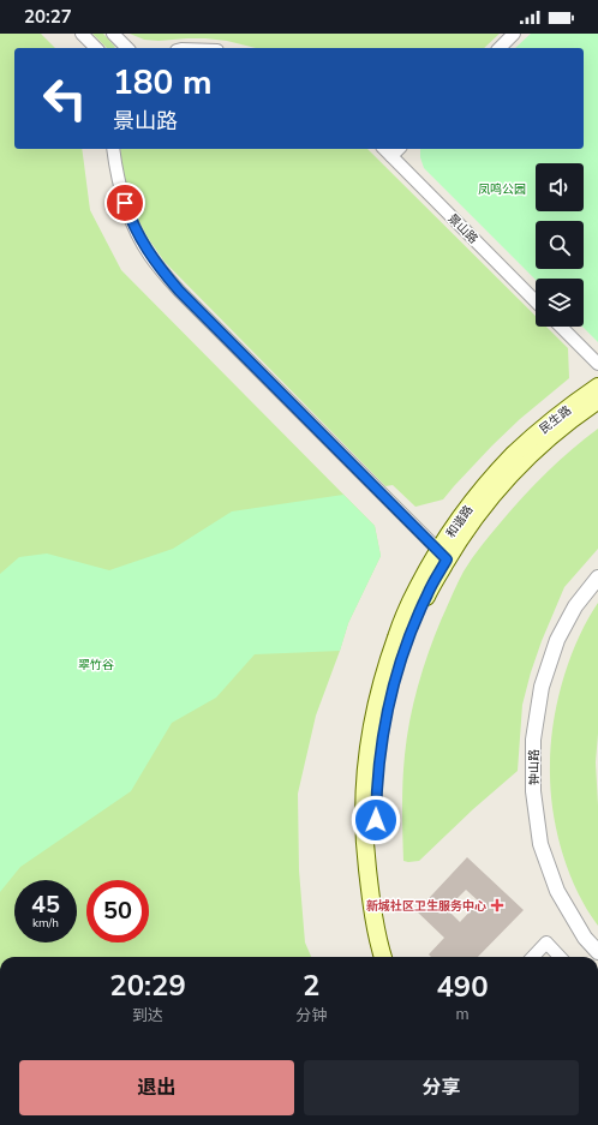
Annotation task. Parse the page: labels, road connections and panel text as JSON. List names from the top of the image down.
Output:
{
  "streets": {
    "main road": ["民生路", "和谐路"],
    "street": ["景山路", "钟山路"]
  },
  "crossings": [
    ["民生路", "和谐路"]
  ],
  "parks": ["凤鸣公园", "翠竹谷"],
  "places": {
    "health": ["新城社区卫生服务中心"]
  },
  "page": {
    "status": "20:27",
    "turn": ["180 m", "景山路"],
    "speed": "45 km/h",
    "limit": "50",
    "eta": [
      "20:29",
      "到达",
      "2",
      "分钟",
      "490",
      "m"
    ],
    "buttons": ["退出", "分享"]
  }
}
